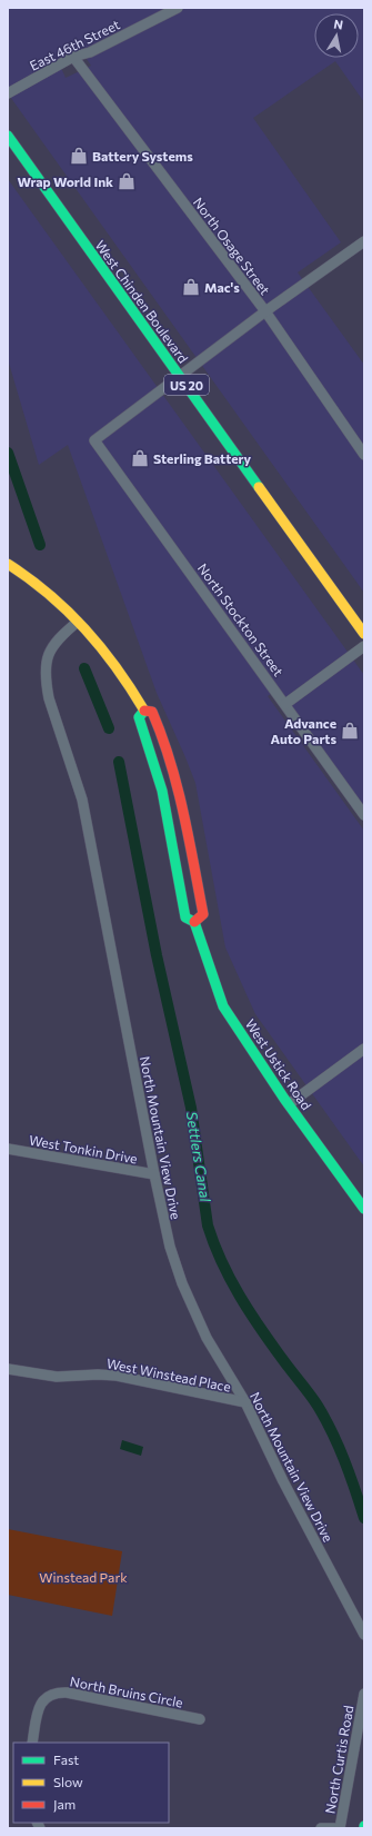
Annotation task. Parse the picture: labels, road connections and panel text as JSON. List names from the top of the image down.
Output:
{
  "streets": {
    "main road": ["West Chinden Boulevard", "US 20", "West Ustick Road"],
    "street": [
      "East 46th Street",
      "North Osage Street",
      "North Stockton Street",
      "North Mountain View Drive",
      "West Tonkin Drive",
      "West Winstead Place",
      "North Bruins Circle",
      "North Curtis Road"
    ]
  },
  "crossings": [
    ["East 46th Street", "North Osage Street"],
    ["West Chinden Boulevard", "North Stockton Street"],
    ["West Ustick Road", "North Mountain View Drive"],
    ["North Mountain View Drive", "West Tonkin Drive"],
    ["North Mountain View Drive", "West Winstead Place"]
  ],
  "water": ["Settlers Canal"],
  "parks": ["Winstead Park"],
  "places": {
    "shop": [
      "Battery Systems",
      "Wrap World Ink",
      "Mac's",
      "Sterling Battery",
      "Advance Auto Parts"
    ]
  },
  "legend": ["Fast", "Slow", "Jam"],
  "north": "top"
}
